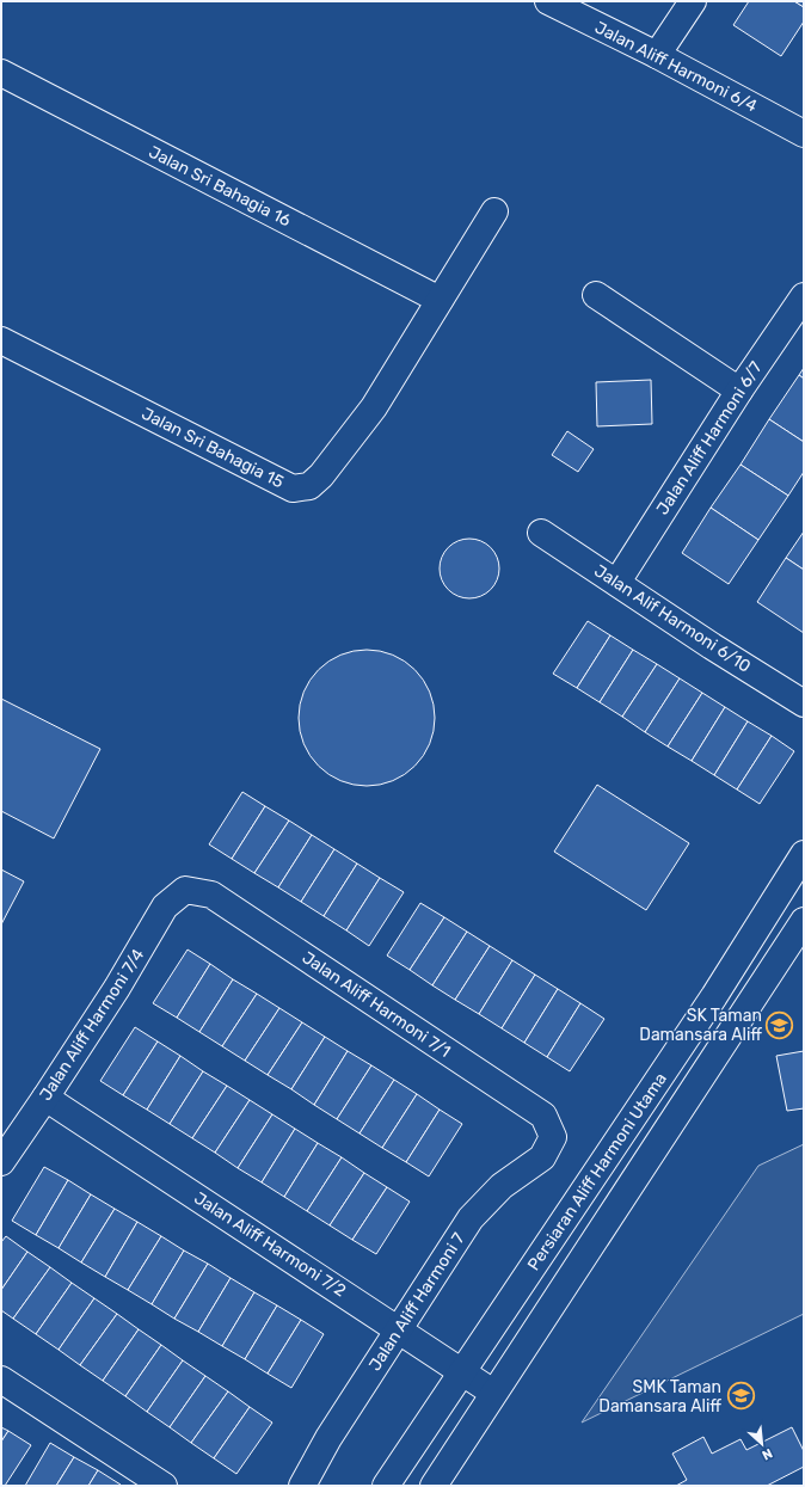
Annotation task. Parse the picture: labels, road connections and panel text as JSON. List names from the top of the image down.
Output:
{
  "streets": {
    "street": [
      "Jalan Aliff Harmoni 6/4",
      "Jalan Sri Bahagia 16",
      "Jalan Aliff Harmoni 6/7",
      "Jalan Sri Bahagia 15",
      "Jalan Alif Harmoni 6/10",
      "Jalan Aliff Harmoni 7/1",
      "Jalan Aliff Harmoni 7/4",
      "Persiaran Aliff Harmoni Utama",
      "Jalan Aliff Harmoni 7/2",
      "Jalan Aliff Harmoni 7"
    ]
  },
  "crossings": [
    ["Jalan Sri Bahagia 16", "Jalan Sri Bahagia 15"],
    ["Jalan Aliff Harmoni 6/7", "Jalan Alif Harmoni 6/10"],
    ["Jalan Aliff Harmoni 7/1", "Jalan Aliff Harmoni 7/4"],
    ["Jalan Aliff Harmoni 7/1", "Jalan Aliff Harmoni 7"],
    ["Jalan Aliff Harmoni 7/4", "Jalan Aliff Harmoni 7/2"],
    ["Persiaran Aliff Harmoni Utama", "Jalan Aliff Harmoni 7/2"],
    ["Jalan Aliff Harmoni 7/2", "Jalan Aliff Harmoni 7"]
  ],
  "places": {
    "school or university": ["SK Taman Damansara Aliff", "SMK Taman Damansara Aliff"]
  },
  "north": "bottom right"
}
